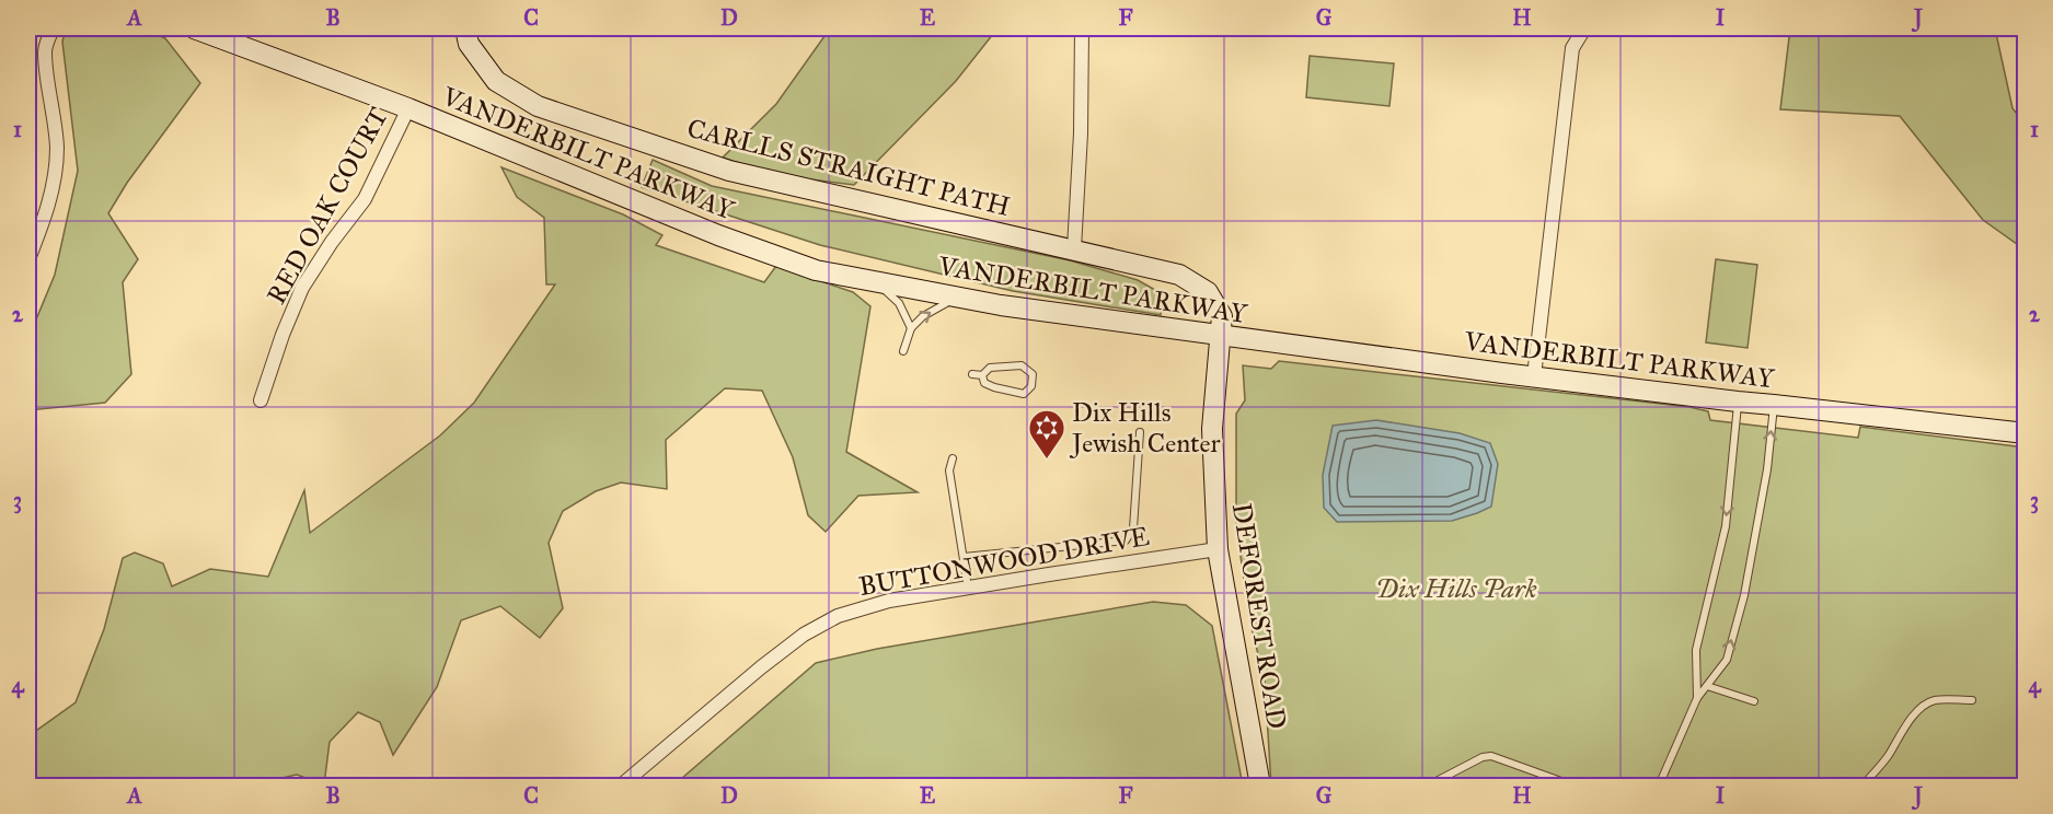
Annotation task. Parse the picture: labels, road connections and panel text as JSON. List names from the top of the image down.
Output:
{
  "streets": {
    "main road": ["VANDERBILT PARKWAY", "CARLLS STRAIGHT PATH", "DEFOREST ROAD"],
    "street": ["RED OAK COURT", "BUTTONWOOD DRIVE"]
  },
  "crossings": [
    ["VANDERBILT PARKWAY", "CARLLS STRAIGHT PATH"],
    ["VANDERBILT PARKWAY", "RED OAK COURT"],
    ["VANDERBILT PARKWAY", "DEFOREST ROAD"],
    ["CARLLS STRAIGHT PATH", "DEFOREST ROAD"],
    ["BUTTONWOOD DRIVE", "DEFOREST ROAD"]
  ],
  "parks": ["Dix Hills Park"],
  "places": {
    "synagogue": ["Dix Hills Jewish Center"]
  },
  "grid": {
    "columns": [
      "A",
      "B",
      "C",
      "D",
      "E",
      "F",
      "G",
      "H",
      "I",
      "J"
    ],
    "rows": [
      "1",
      "2",
      "3",
      "4"
    ]
  }
}
